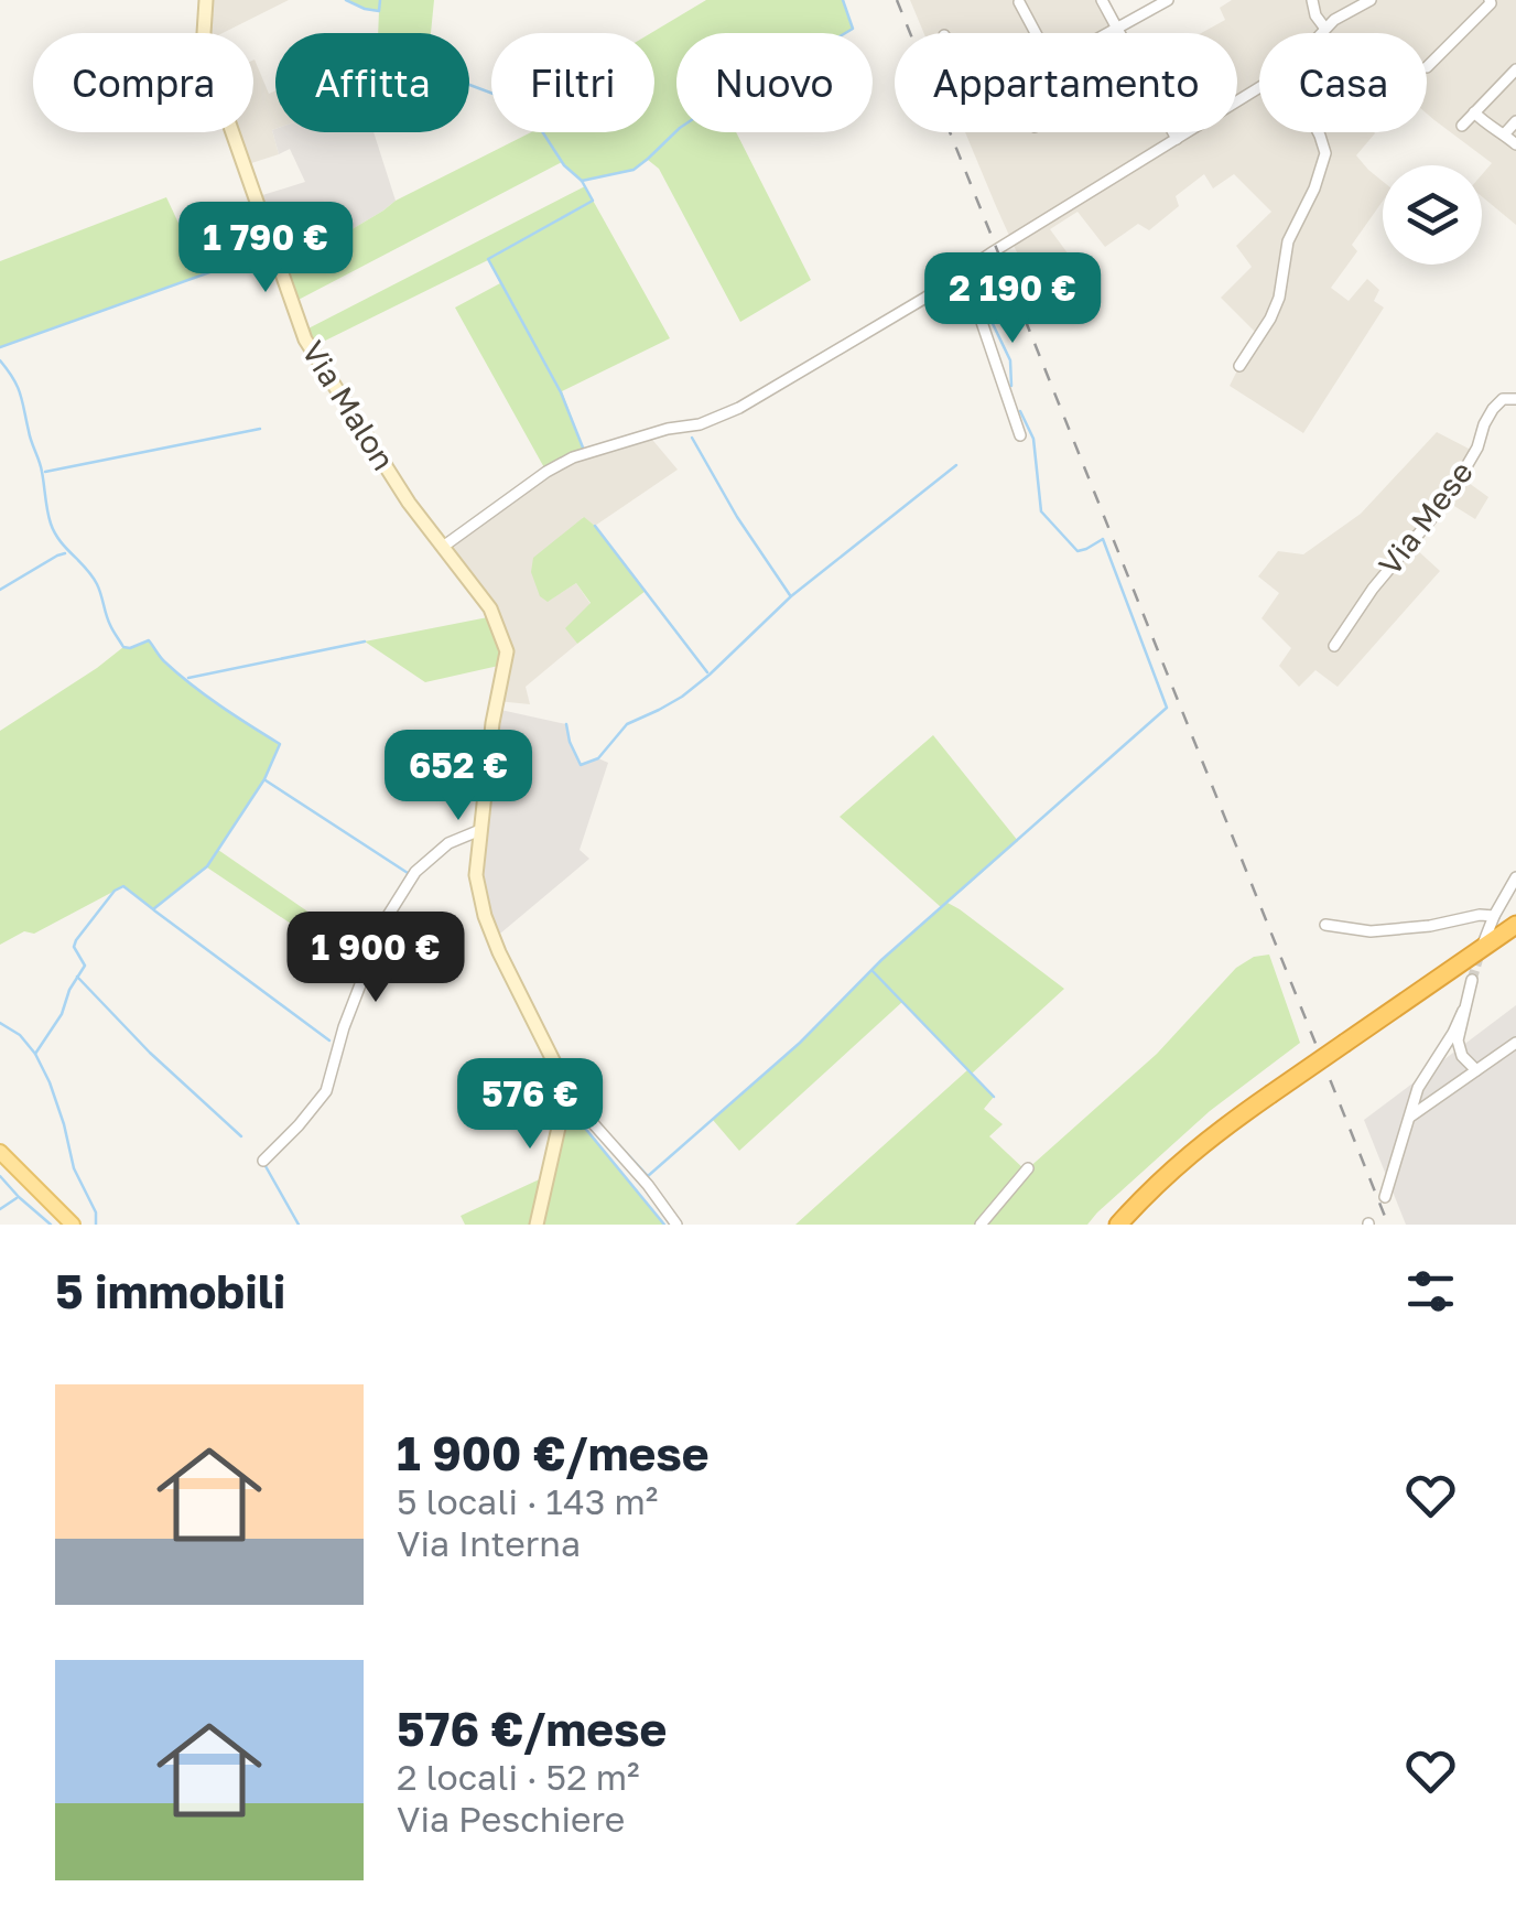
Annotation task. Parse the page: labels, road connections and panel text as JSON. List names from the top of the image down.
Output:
{
  "streets": {
    "street": ["Via Malon", "Via Mese"]
  },
  "page": {
    "chip": [
      "Compra",
      "Affitta",
      "Filtri",
      "Nuovo",
      "Appartamento",
      "Casa"
    ],
    "price": [
      "1 790 €",
      "2 190 €",
      "652 €",
      "1 900 €",
      "576 €"
    ],
    "heading": "5 immobili",
    "list": [
      {
        "name": "1 900 €/mese",
        "note": "5 locali · 143 m² · Via Interna"
      },
      {
        "name": "576 €/mese",
        "note": "2 locali · 52 m² · Via Peschiere"
      }
    ]
  }
}
